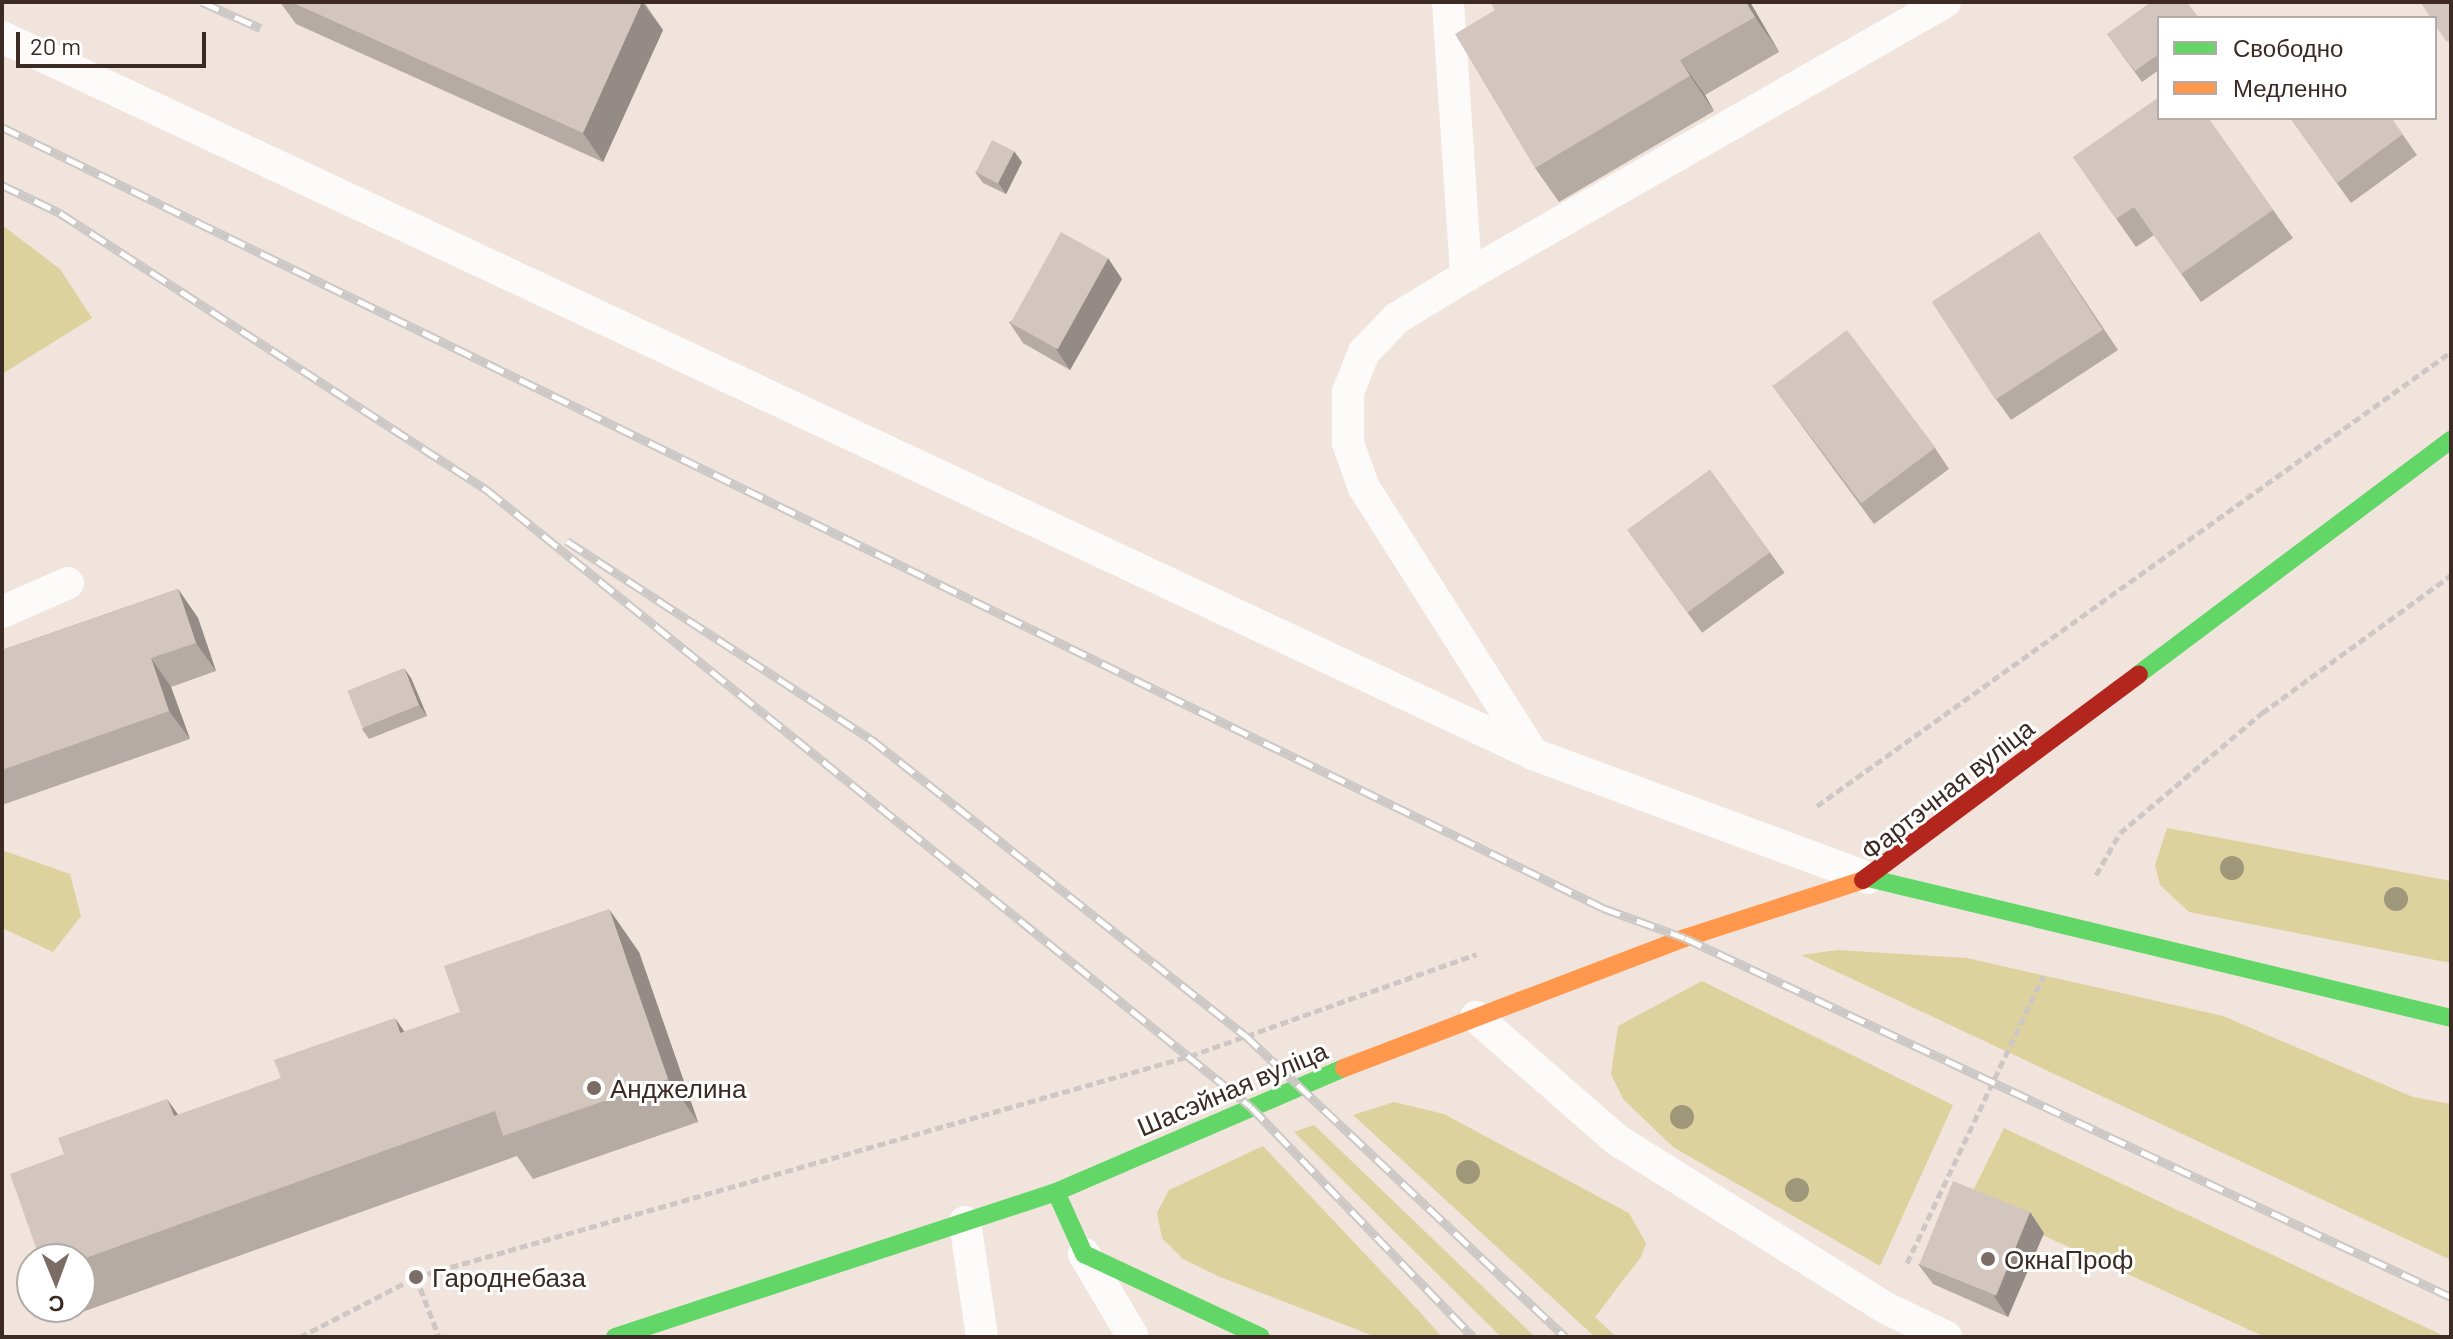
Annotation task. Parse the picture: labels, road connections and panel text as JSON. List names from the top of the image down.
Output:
{
  "streets": {
    "main road": ["Фартэчная вуліца", "Шасэйная вуліца"]
  },
  "crossings": [
    ["Фартэчная вуліца", "Шасэйная вуліца"]
  ],
  "places": ["Анджелина", "ОкнаПроф", "Гароднебаза"],
  "legend": ["Свободно", "Медленно"],
  "scale_bar": "20 m",
  "north": "bottom"
}
